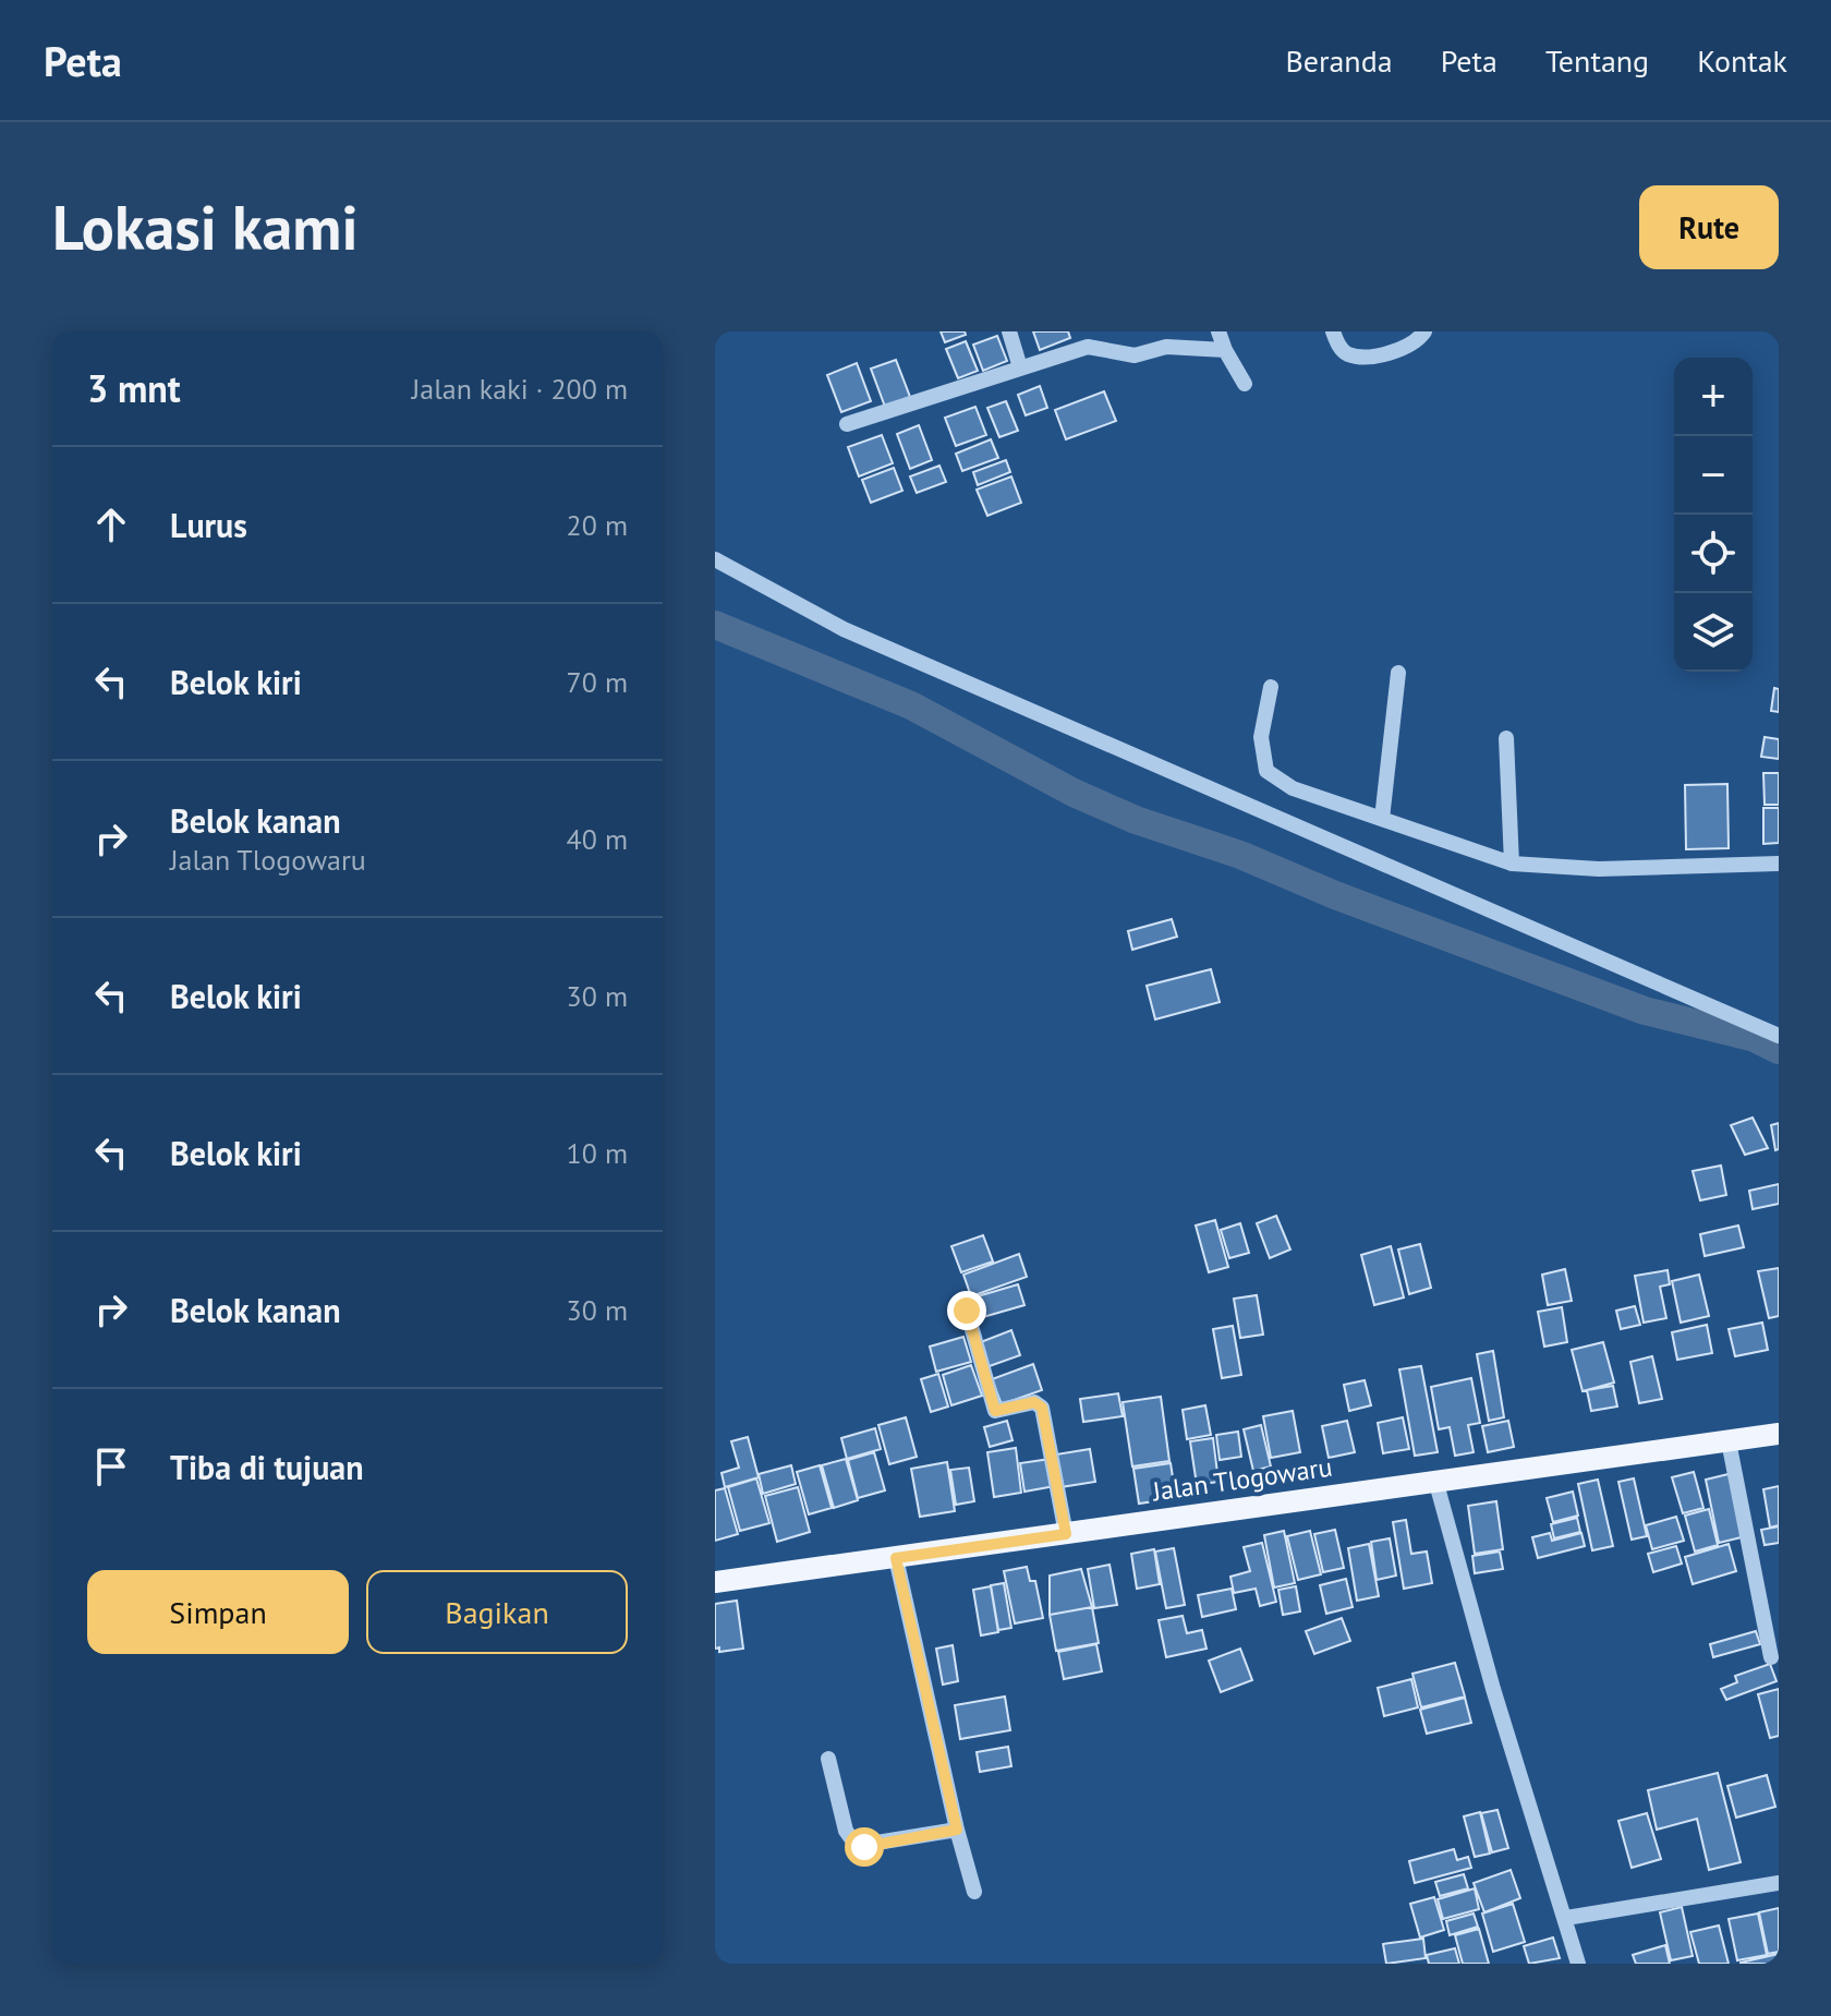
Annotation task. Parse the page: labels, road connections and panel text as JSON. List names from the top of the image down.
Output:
{
  "streets": {
    "main road": ["Jalan Tlogowaru"]
  },
  "page": {
    "header": "Peta",
    "nav": [
      "Beranda",
      "Peta",
      "Tentang",
      "Kontak"
    ],
    "buttons": [
      "Rute",
      ["Simpan", "Bagikan"]
    ],
    "title": "Lokasi kami",
    "heading": ["3 mnt", "Jalan kaki · 200 m"],
    "map_buttons": ["+", "−"],
    "list": [
      ["Lurus", "20 m"],
      ["Belok kiri", "70 m"],
      ["Belok kanan", "Jalan Tlogowaru", "40 m"],
      ["Belok kiri", "30 m"],
      ["Belok kiri", "10 m"],
      ["Belok kanan", "30 m"],
      "Tiba di tujuan"
    ]
  }
}
